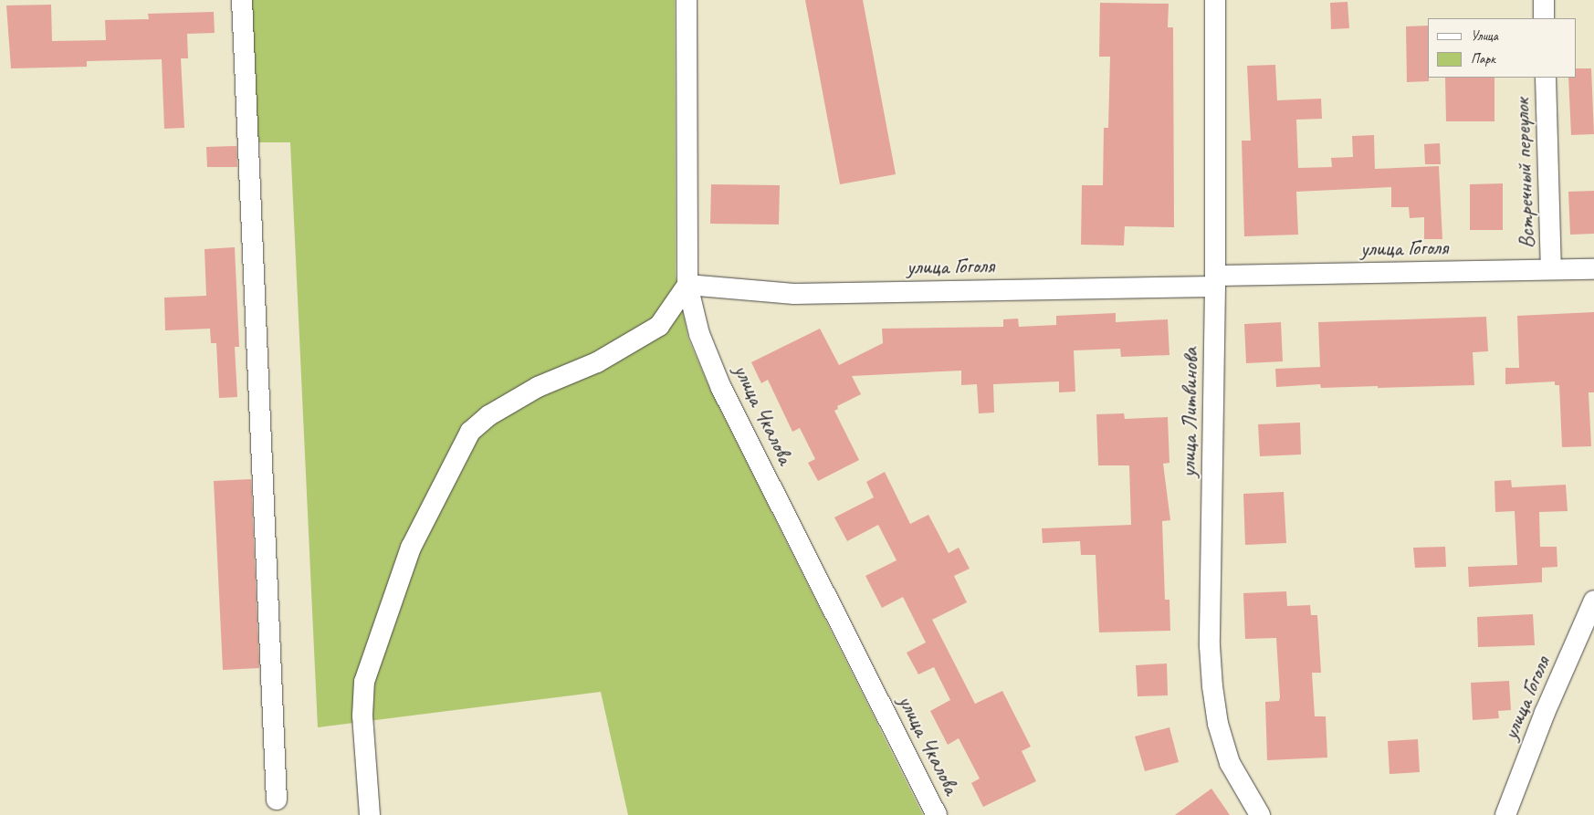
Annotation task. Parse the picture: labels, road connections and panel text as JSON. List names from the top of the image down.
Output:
{
  "streets": {
    "street": [
      "Встречный переулок",
      "улица Гоголя",
      "улица Литвинова",
      "улица Чкалова"
    ]
  },
  "crossings": [
    ["Встречный переулок", "улица Гоголя"],
    ["улица Гоголя", "улица Литвинова"],
    ["улица Гоголя", "улица Чкалова"]
  ],
  "legend": ["Улица", "Парк"]
}
